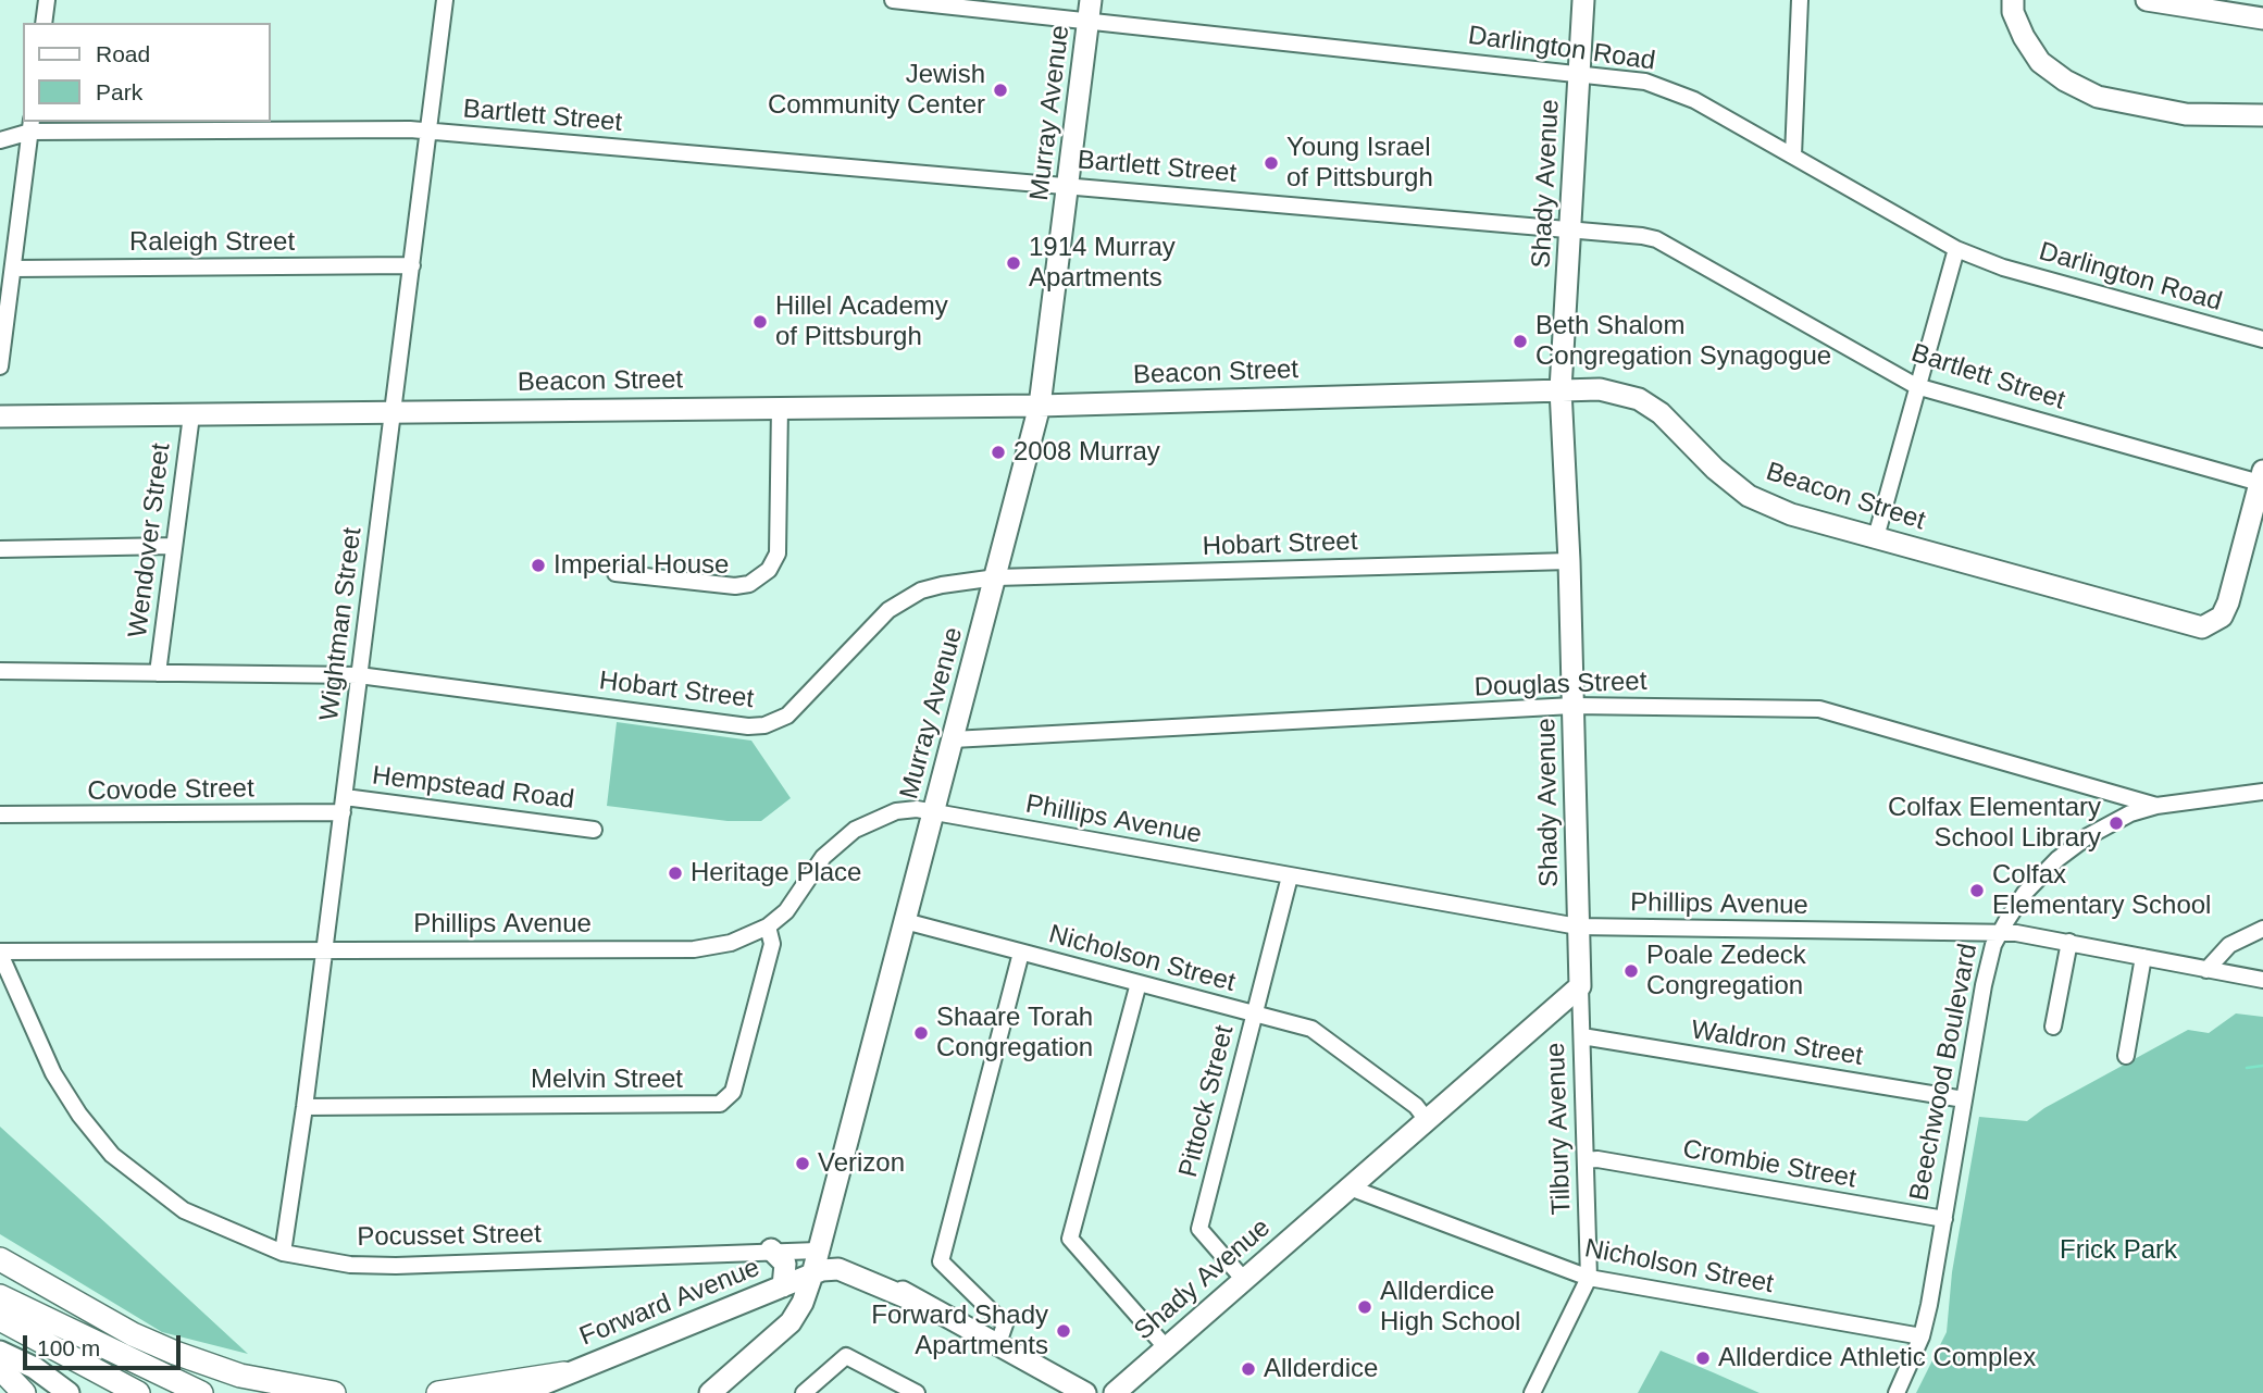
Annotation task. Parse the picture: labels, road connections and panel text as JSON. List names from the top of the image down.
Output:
{
  "streets": {
    "main road": [
      "Murray Avenue",
      "Shady Avenue",
      "Beacon Street",
      "Forward Avenue"
    ],
    "street": [
      "Darlington Road",
      "Bartlett Street",
      "Raleigh Street",
      "Wendover Street",
      "Hobart Street",
      "Wightman Street",
      "Douglas Street",
      "Hempstead Road",
      "Covode Street",
      "Phillips Avenue",
      "Nicholson Street",
      "Waldron Street",
      "Beechwood Boulevard",
      "Melvin Street",
      "Pittock Street",
      "Tilbury Avenue",
      "Crombie Street",
      "Pocusset Street"
    ]
  },
  "crossings": [
    ["Darlington Road", "Murray Avenue"],
    ["Darlington Road", "Shady Avenue"],
    ["Murray Avenue", "Bartlett Street"],
    ["Murray Avenue", "Beacon Street"],
    ["Murray Avenue", "Hobart Street"],
    ["Murray Avenue", "Douglas Street"],
    ["Murray Avenue", "Phillips Avenue"],
    ["Murray Avenue", "Nicholson Street"],
    ["Murray Avenue", "Pocusset Street"],
    ["Murray Avenue", "Forward Avenue"],
    ["Bartlett Street", "Shady Avenue"],
    ["Bartlett Street", "Beacon Street"],
    ["Bartlett Street", "Wightman Street"],
    ["Shady Avenue", "Beacon Street"],
    ["Shady Avenue", "Hobart Street"],
    ["Shady Avenue", "Douglas Street"],
    ["Shady Avenue", "Phillips Avenue"],
    ["Shady Avenue", "Nicholson Street"],
    ["Shady Avenue", "Pittock Street"],
    ["Shady Avenue", "Tilbury Avenue"],
    ["Raleigh Street", "Wightman Street"],
    ["Beacon Street", "Wendover Street"],
    ["Beacon Street", "Wightman Street"],
    ["Wendover Street", "Hobart Street"],
    ["Hobart Street", "Wightman Street"],
    ["Wightman Street", "Hempstead Road"],
    ["Wightman Street", "Covode Street"],
    ["Wightman Street", "Phillips Avenue"],
    ["Wightman Street", "Melvin Street"],
    ["Wightman Street", "Pocusset Street"],
    ["Douglas Street", "Beechwood Boulevard"],
    ["Hempstead Road", "Covode Street"],
    ["Phillips Avenue", "Beechwood Boulevard"],
    ["Phillips Avenue", "Melvin Street"],
    ["Phillips Avenue", "Pittock Street"],
    ["Phillips Avenue", "Pocusset Street"],
    ["Nicholson Street", "Beechwood Boulevard"],
    ["Nicholson Street", "Pittock Street"],
    ["Nicholson Street", "Tilbury Avenue"],
    ["Waldron Street", "Beechwood Boulevard"],
    ["Waldron Street", "Tilbury Avenue"],
    ["Beechwood Boulevard", "Crombie Street"],
    ["Tilbury Avenue", "Crombie Street"],
    ["Pocusset Street", "Forward Avenue"]
  ],
  "parks": ["Frick Park"],
  "places": [
    "Jewish Community Center",
    "Young Israel of Pittsburgh",
    "1914 Murray Apartments",
    "Hillel Academy of Pittsburgh",
    "Beth Shalom Congregation Synagogue",
    "2008 Murray",
    "Imperial House",
    "Colfax Elementary School Library",
    "Heritage Place",
    "Colfax Elementary School",
    "Poale Zedeck Congregation",
    "Shaare Torah Congregation",
    "Verizon",
    "Allderdice High School",
    "Forward Shady Apartments",
    "Allderdice Athletic Complex",
    "Allderdice"
  ],
  "legend": ["Road", "Park"],
  "scale_bar": "100 m"
}
